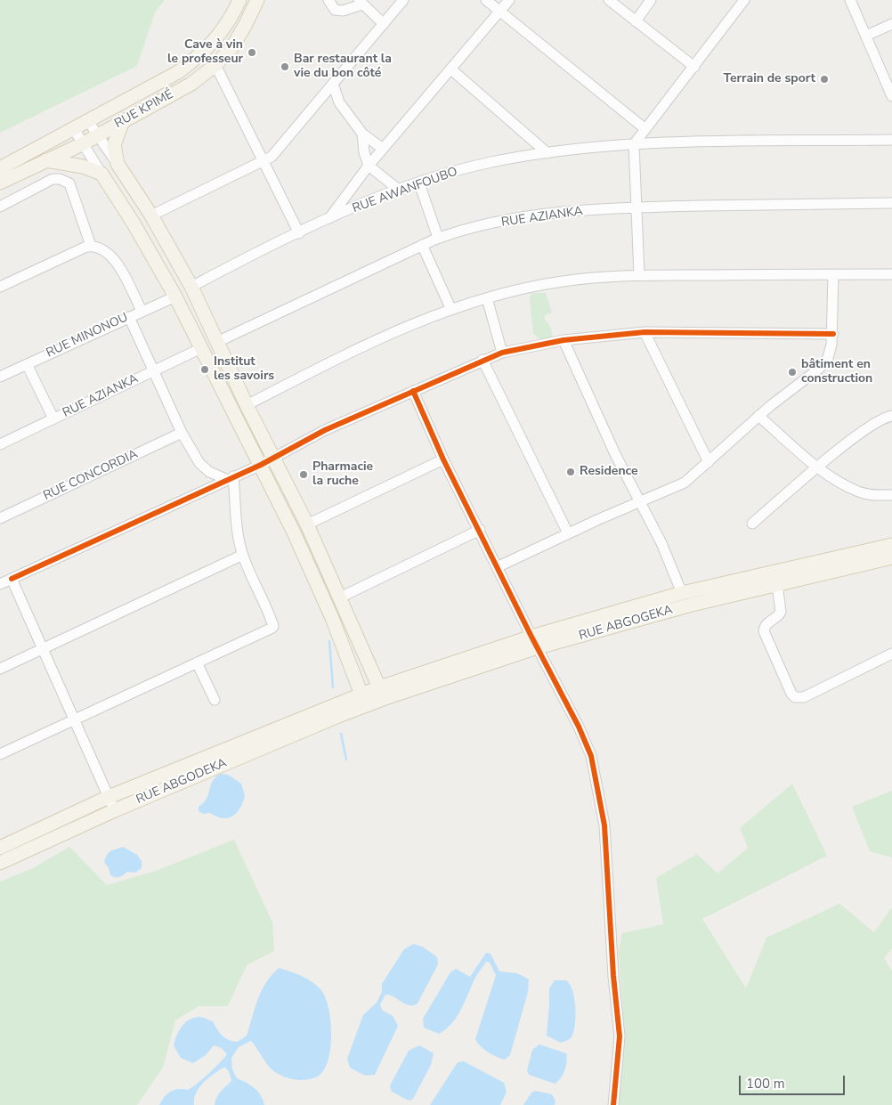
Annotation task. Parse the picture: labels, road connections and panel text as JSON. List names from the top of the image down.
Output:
{
  "streets": {
    "main road": ["RUE KPIMÉ", "RUE ABGOGEKA", "RUE ABGODEKA"],
    "street": [
      "RUE AWANFOUBO",
      "RUE AZIANKA",
      "RUE MINONOU",
      "RUE CONCORDIA"
    ]
  },
  "crossings": [
    ["RUE ABGOGEKA", "RUE ABGODEKA"]
  ],
  "places": [
    "Cave à vin le professeur",
    "Bar restaurant la vie du bon côté",
    "Terrain de sport",
    "Institut les savoirs",
    "bâtiment en construction",
    "Residence",
    "Pharmacie la ruche"
  ],
  "scale_bar": "100 m"
}
